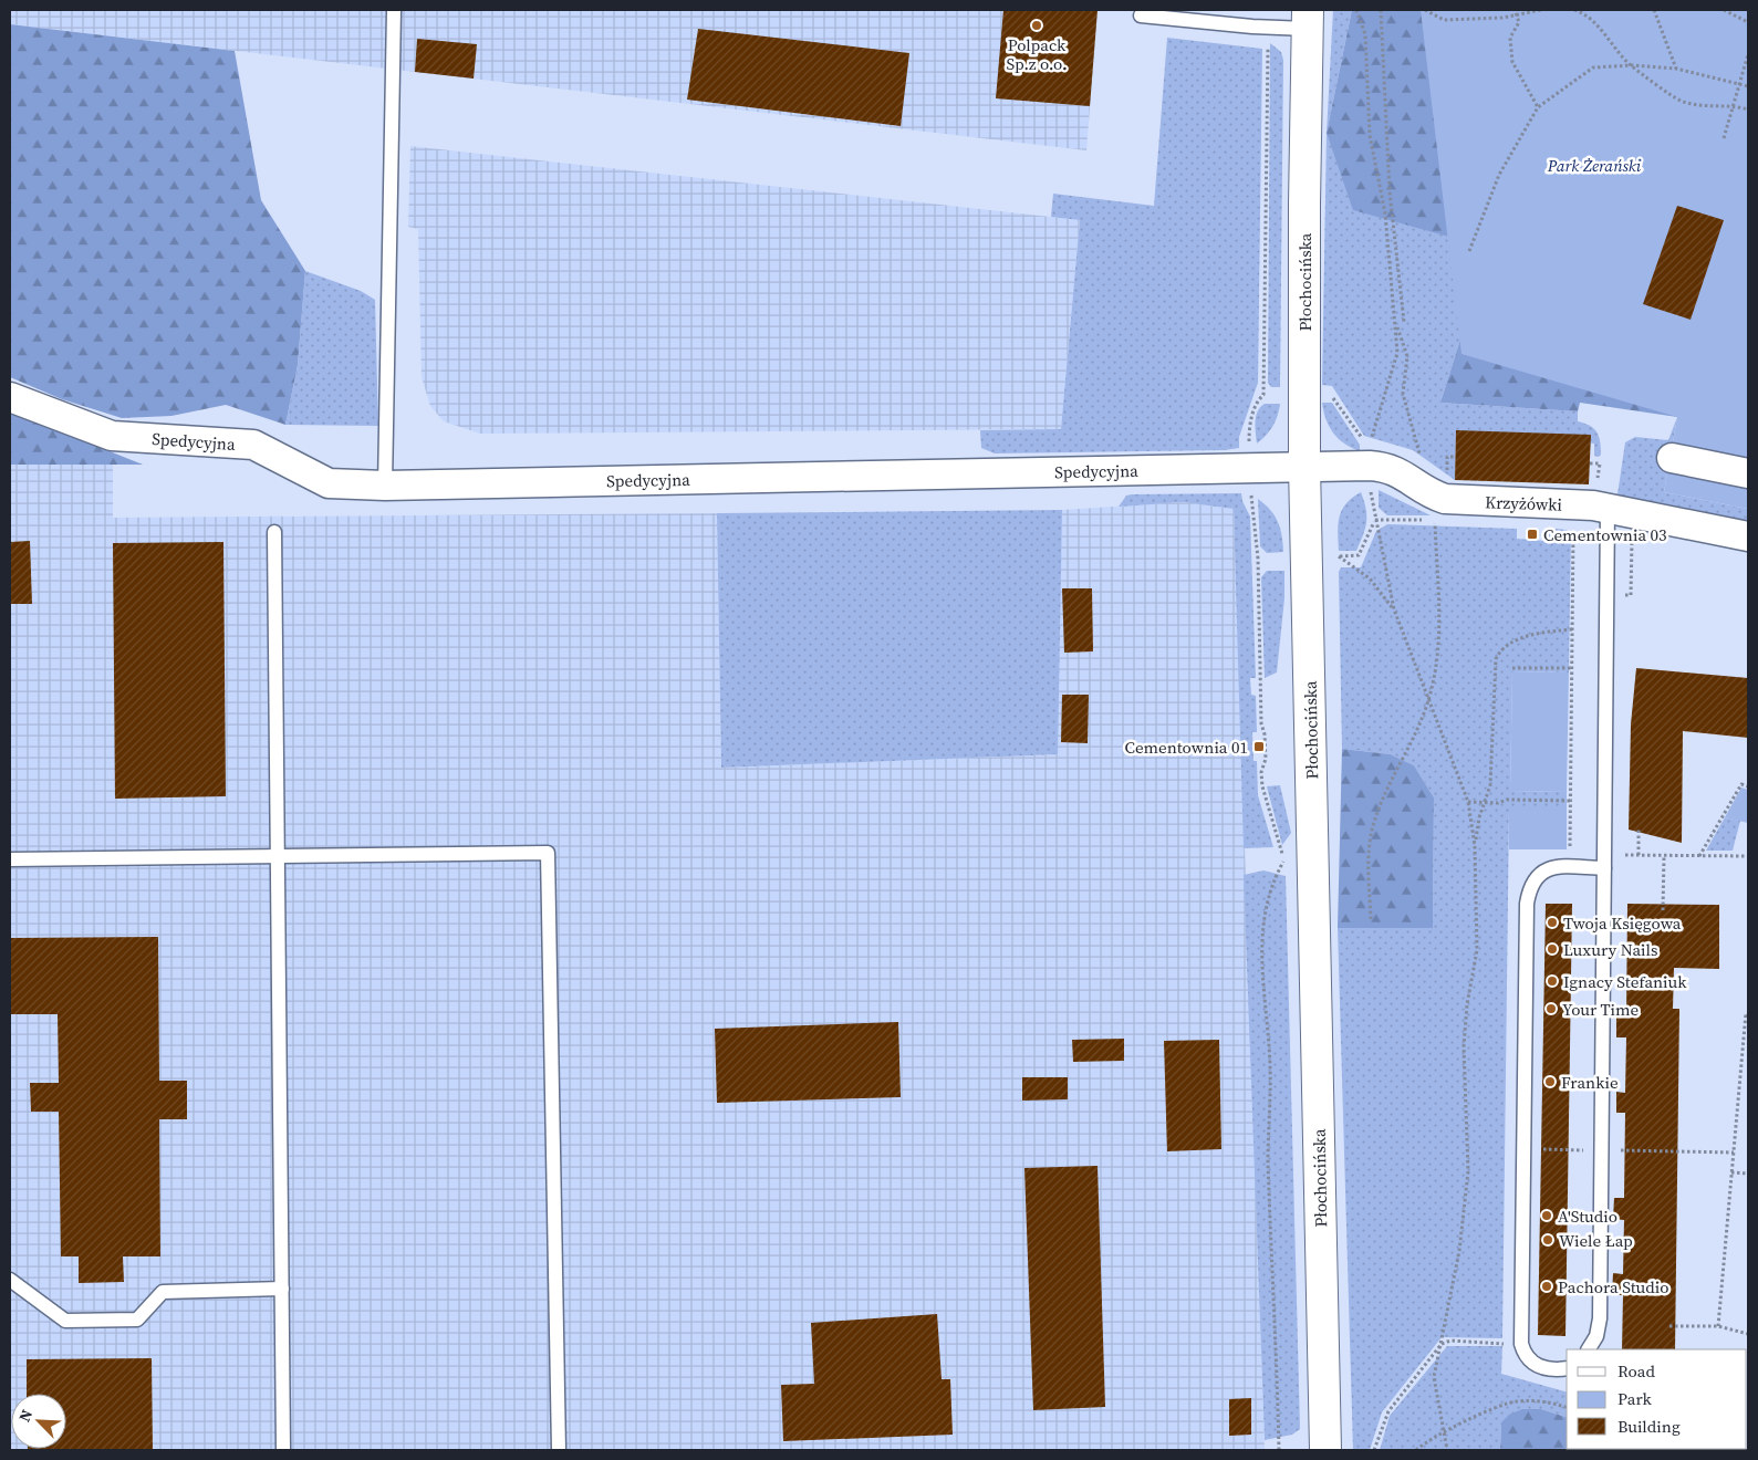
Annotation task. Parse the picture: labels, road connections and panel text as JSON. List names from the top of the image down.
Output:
{
  "streets": {
    "main road": ["Płochocińska"],
    "street": ["Spedycyjna", "Krzyżówki"]
  },
  "crossings": [
    ["Płochocińska", "Spedycyjna"],
    ["Płochocińska", "Krzyżówki"],
    ["Spedycyjna", "Krzyżówki"]
  ],
  "parks": ["Park Żerański"],
  "places": {
    "other": [
      "Polpack Sp.z o.o.",
      "Twoja Księgowa",
      "Luxury Nails",
      "Ignacy Stefaniuk",
      "Your Time",
      "Frankie",
      "A'Studio",
      "Wiele Łap",
      "Pachora Studio"
    ],
    "transit": ["Cementownia 03", "Cementownia 01"]
  },
  "legend": ["Road", "Park", "Building"],
  "north": "top left"
}
